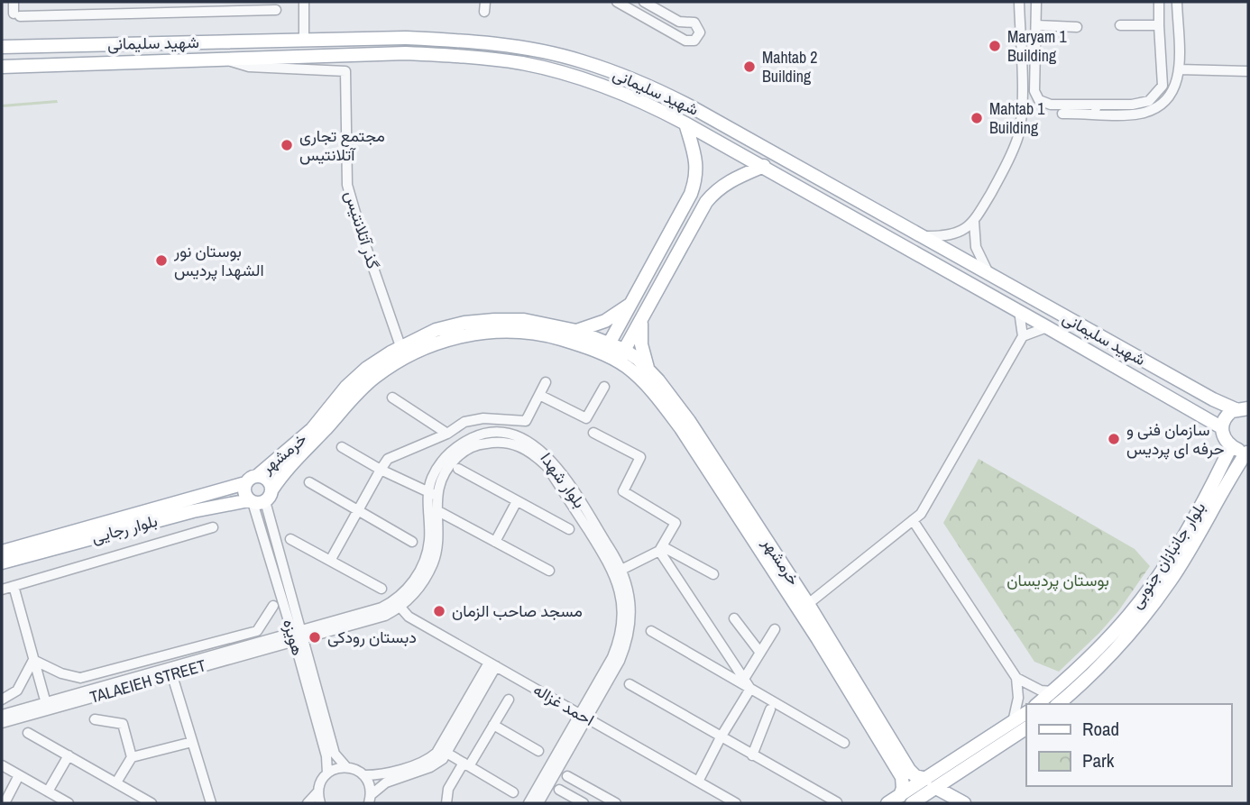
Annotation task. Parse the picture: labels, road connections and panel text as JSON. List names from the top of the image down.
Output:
{
  "streets": {
    "main road": [
      "شهید سلیمانی",
      "خرمشهر",
      "بلوار رجایی",
      "بلوار جانبازان جنوبی"
    ],
    "street": [
      "گذر آتلانتیس",
      "بلوار شهدا",
      "هویزه",
      "TALAEIEH STREET",
      "احمد غزاله"
    ]
  },
  "crossings": [
    ["شهید سلیمانی", "گذر آتلانتیس"],
    ["گذر آتلانتیس", "خرمشهر"],
    ["خرمشهر", "بلوار رجایی"],
    ["خرمشهر", "هویزه"],
    ["بلوار شهدا", "هویزه"],
    ["بلوار شهدا", "TALAEIEH STREET"],
    ["بلوار شهدا", "احمد غزاله"],
    ["بلوار رجایی", "هویزه"],
    ["هویزه", "TALAEIEH STREET"]
  ],
  "parks": ["بوستان پردیسان"],
  "places": [
    "Maryam 1 Building",
    "Mahtab 2 Building",
    "Mahtab 1 Building",
    "مجتمع تجاری آتلانتیس",
    "بوستان نور الشهدا پردیس",
    "سازمان فنی و حرفه ای پردیس",
    "مسجد صاحب الزمان",
    "دبستان رودکی"
  ],
  "legend": ["Road", "Park"]
}
